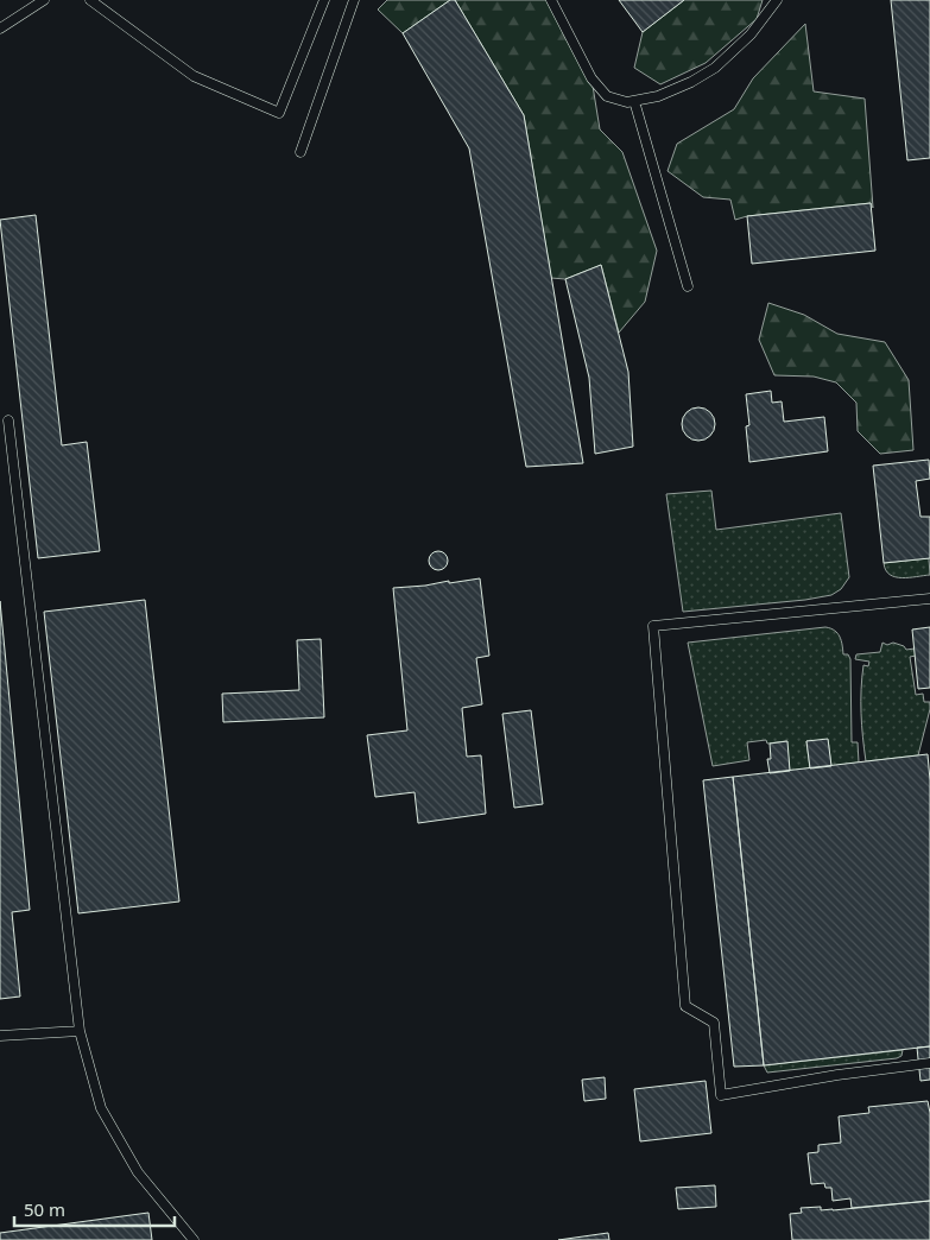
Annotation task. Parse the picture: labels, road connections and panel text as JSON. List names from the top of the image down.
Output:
{
  "scale_bar": "50 m"
}
